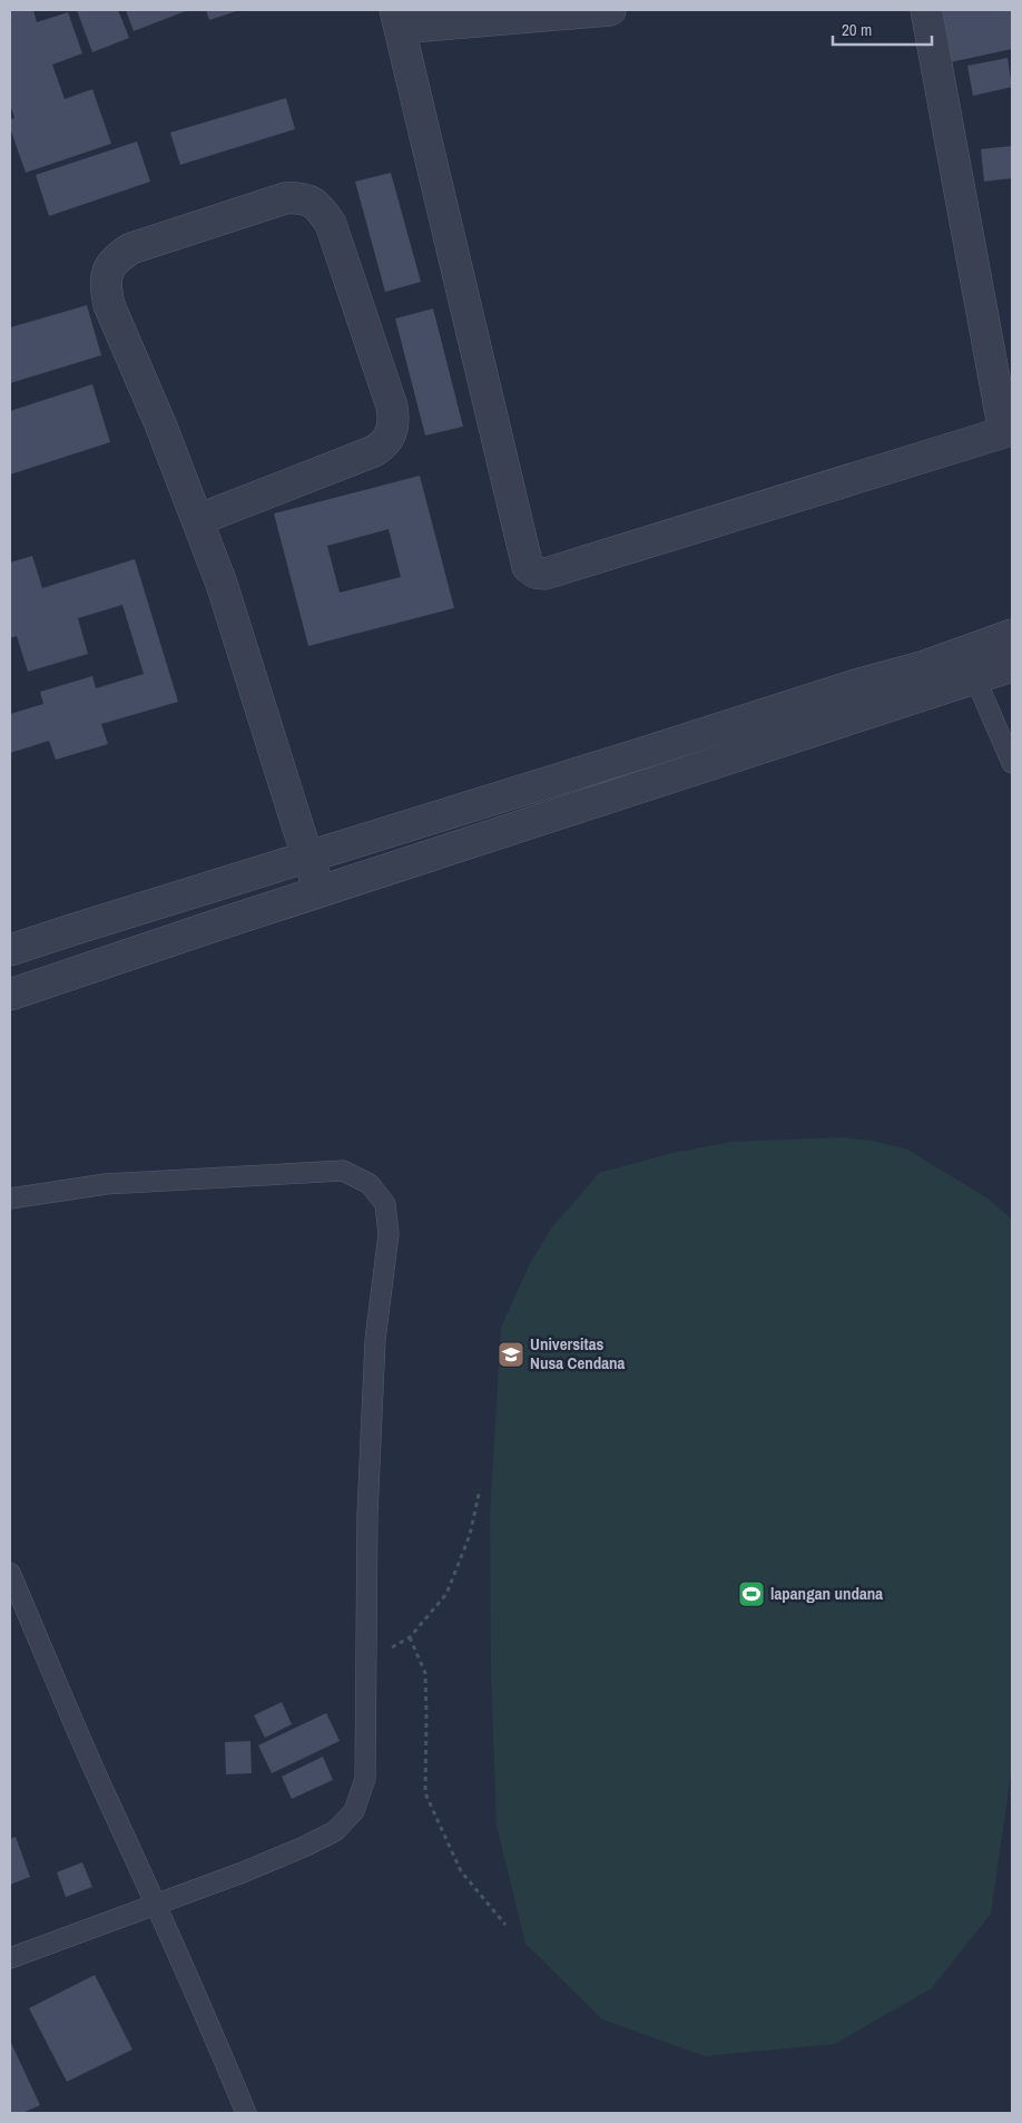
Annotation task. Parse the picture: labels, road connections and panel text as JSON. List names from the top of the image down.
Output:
{
  "places": {
    "school or university": ["Universitas Nusa Cendana"],
    "sports": ["lapangan undana"]
  },
  "scale_bar": "20 m"
}
